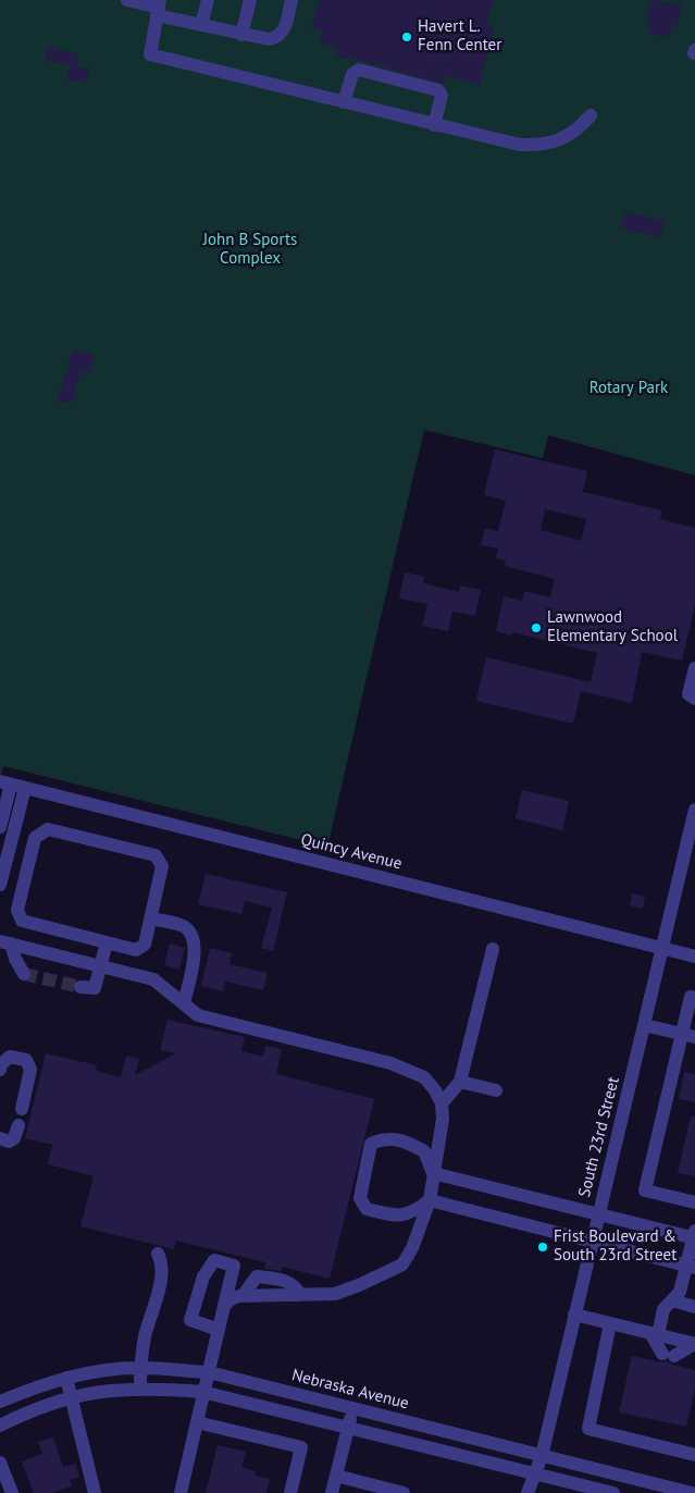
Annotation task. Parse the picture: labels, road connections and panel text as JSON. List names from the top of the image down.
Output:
{
  "streets": {
    "street": ["Quincy Avenue", "South 23rd Street", "Nebraska Avenue"]
  },
  "crossings": [
    ["Quincy Avenue", "South 23rd Street"],
    ["South 23rd Street", "Nebraska Avenue"]
  ],
  "parks": ["John B Sports Complex", "Rotary Park"],
  "places": ["Havert L. Fenn Center", "Lawnwood Elementary School", "Frist Boulevard & South 23rd Street"]
}
